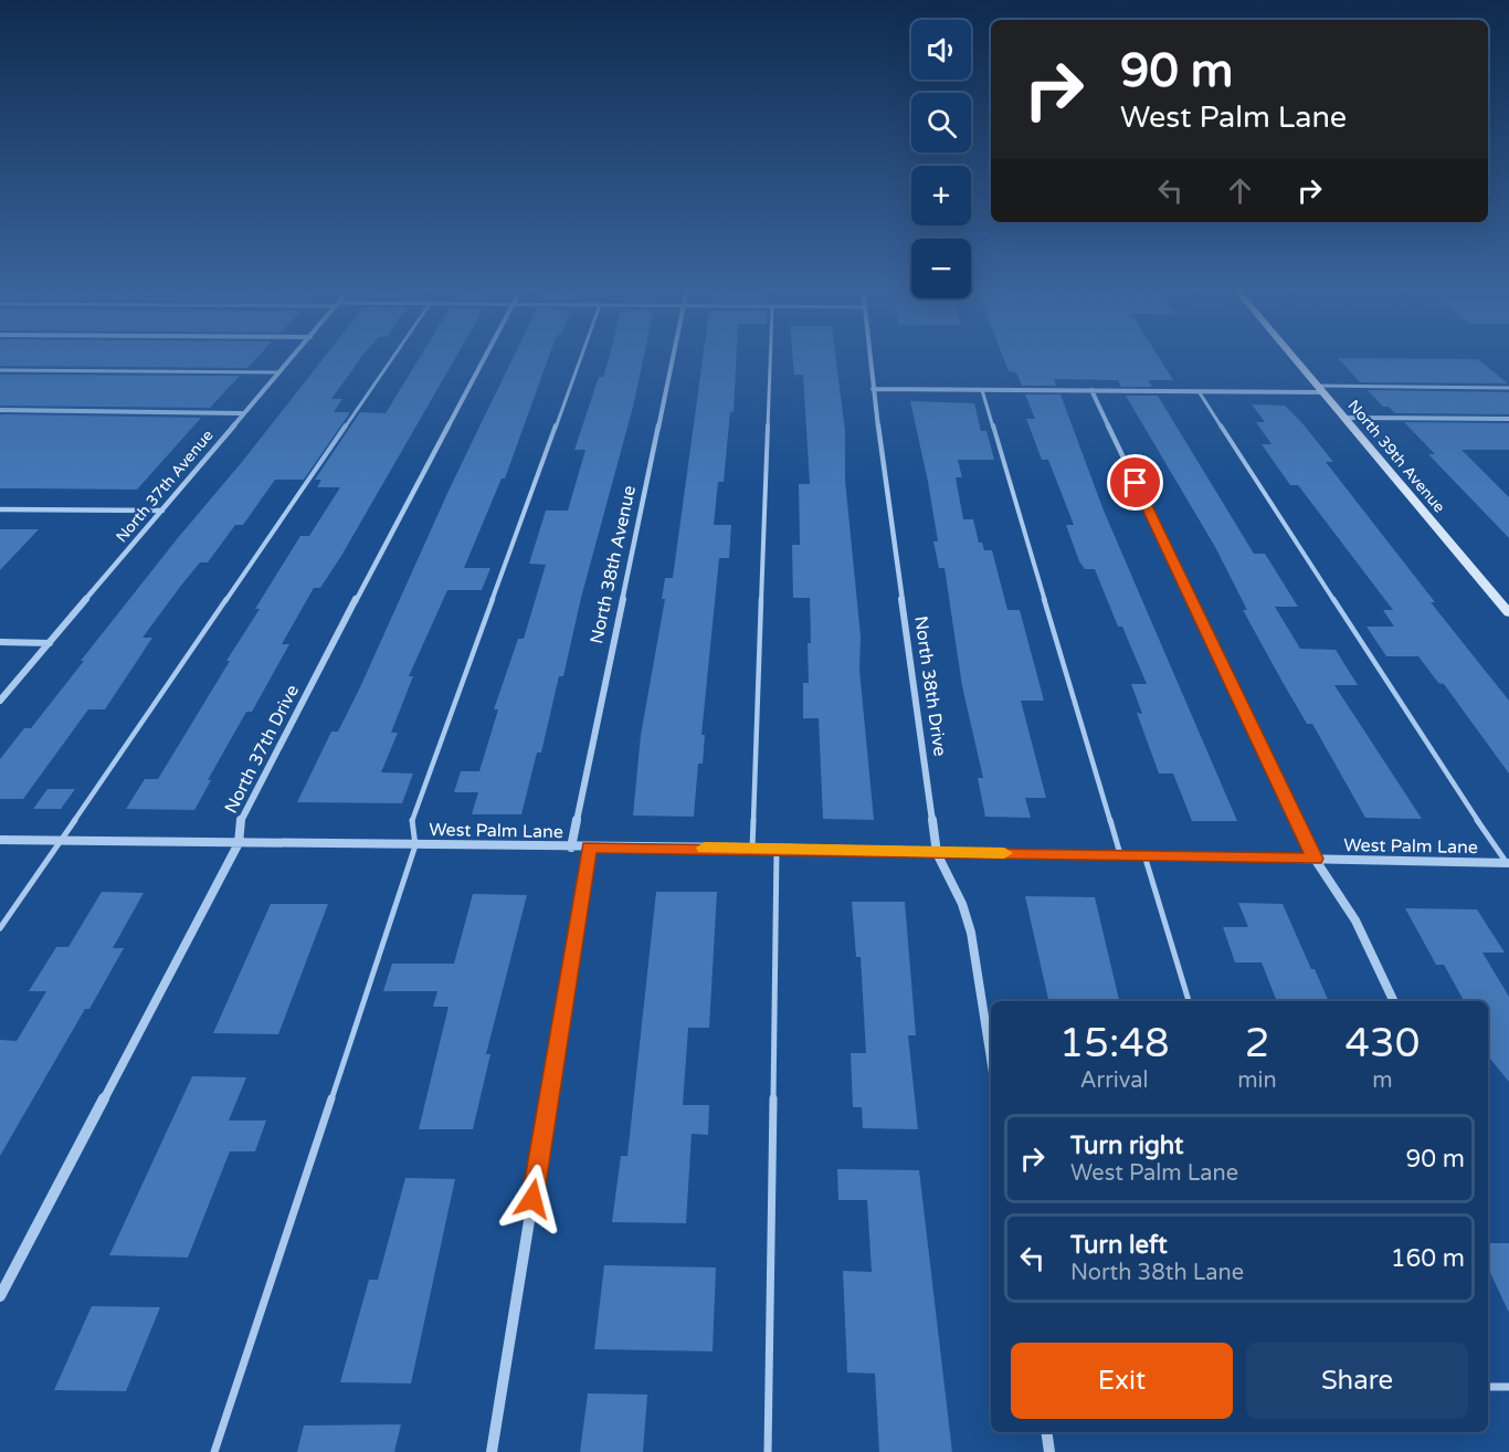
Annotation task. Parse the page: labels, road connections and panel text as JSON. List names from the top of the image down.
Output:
{
  "streets": {
    "street": [
      "North 39th Avenue",
      "North 37th Avenue",
      "North 38th Avenue",
      "North 38th Drive",
      "North 37th Drive",
      "West Palm Lane"
    ]
  },
  "crossings": [
    ["North 38th Avenue", "West Palm Lane"],
    ["North 38th Drive", "West Palm Lane"],
    ["North 37th Drive", "West Palm Lane"]
  ],
  "page": {
    "map_buttons": ["+", "−"],
    "turn": ["90 m", "West Palm Lane"],
    "eta": [
      "15:48",
      "Arrival",
      "2",
      "min",
      "430",
      "m"
    ],
    "list": [
      {
        "name": "Turn right",
        "note": "West Palm Lane",
        "value": "90 m"
      },
      {
        "name": "Turn left",
        "note": "North 38th Lane",
        "value": "160 m"
      }
    ],
    "buttons": ["Exit", "Share"]
  }
}
